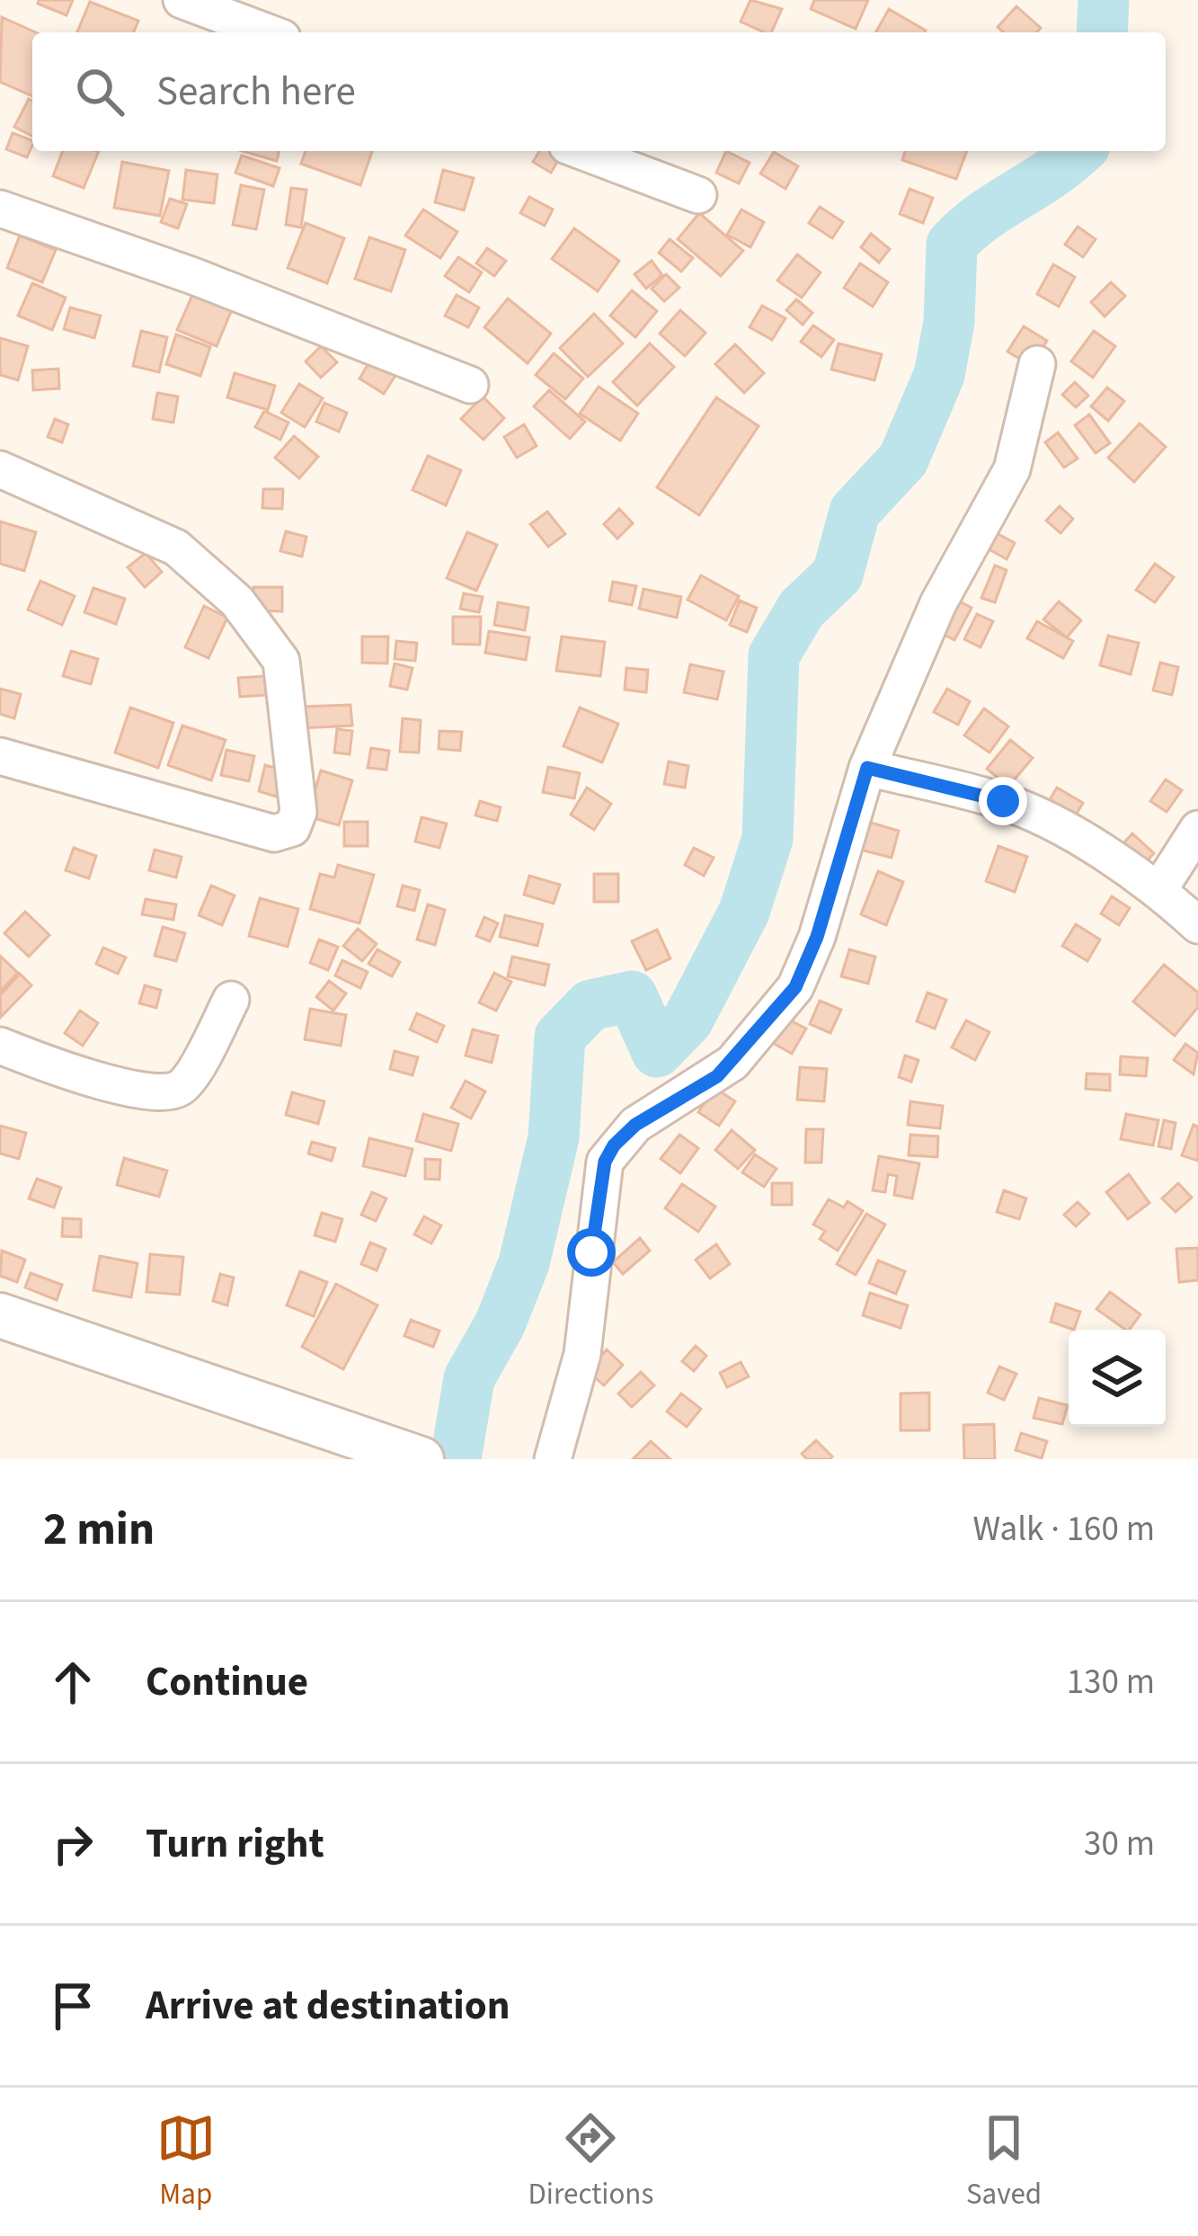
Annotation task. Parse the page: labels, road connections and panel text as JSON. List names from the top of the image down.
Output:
{
  "page": {
    "search": "Search here",
    "heading": ["2 min", "Walk · 160 m"],
    "list": [
      ["Continue", "130 m"],
      ["Turn right", "30 m"],
      "Arrive at destination"
    ],
    "nav": ["Map", "Directions", "Saved"]
  }
}
